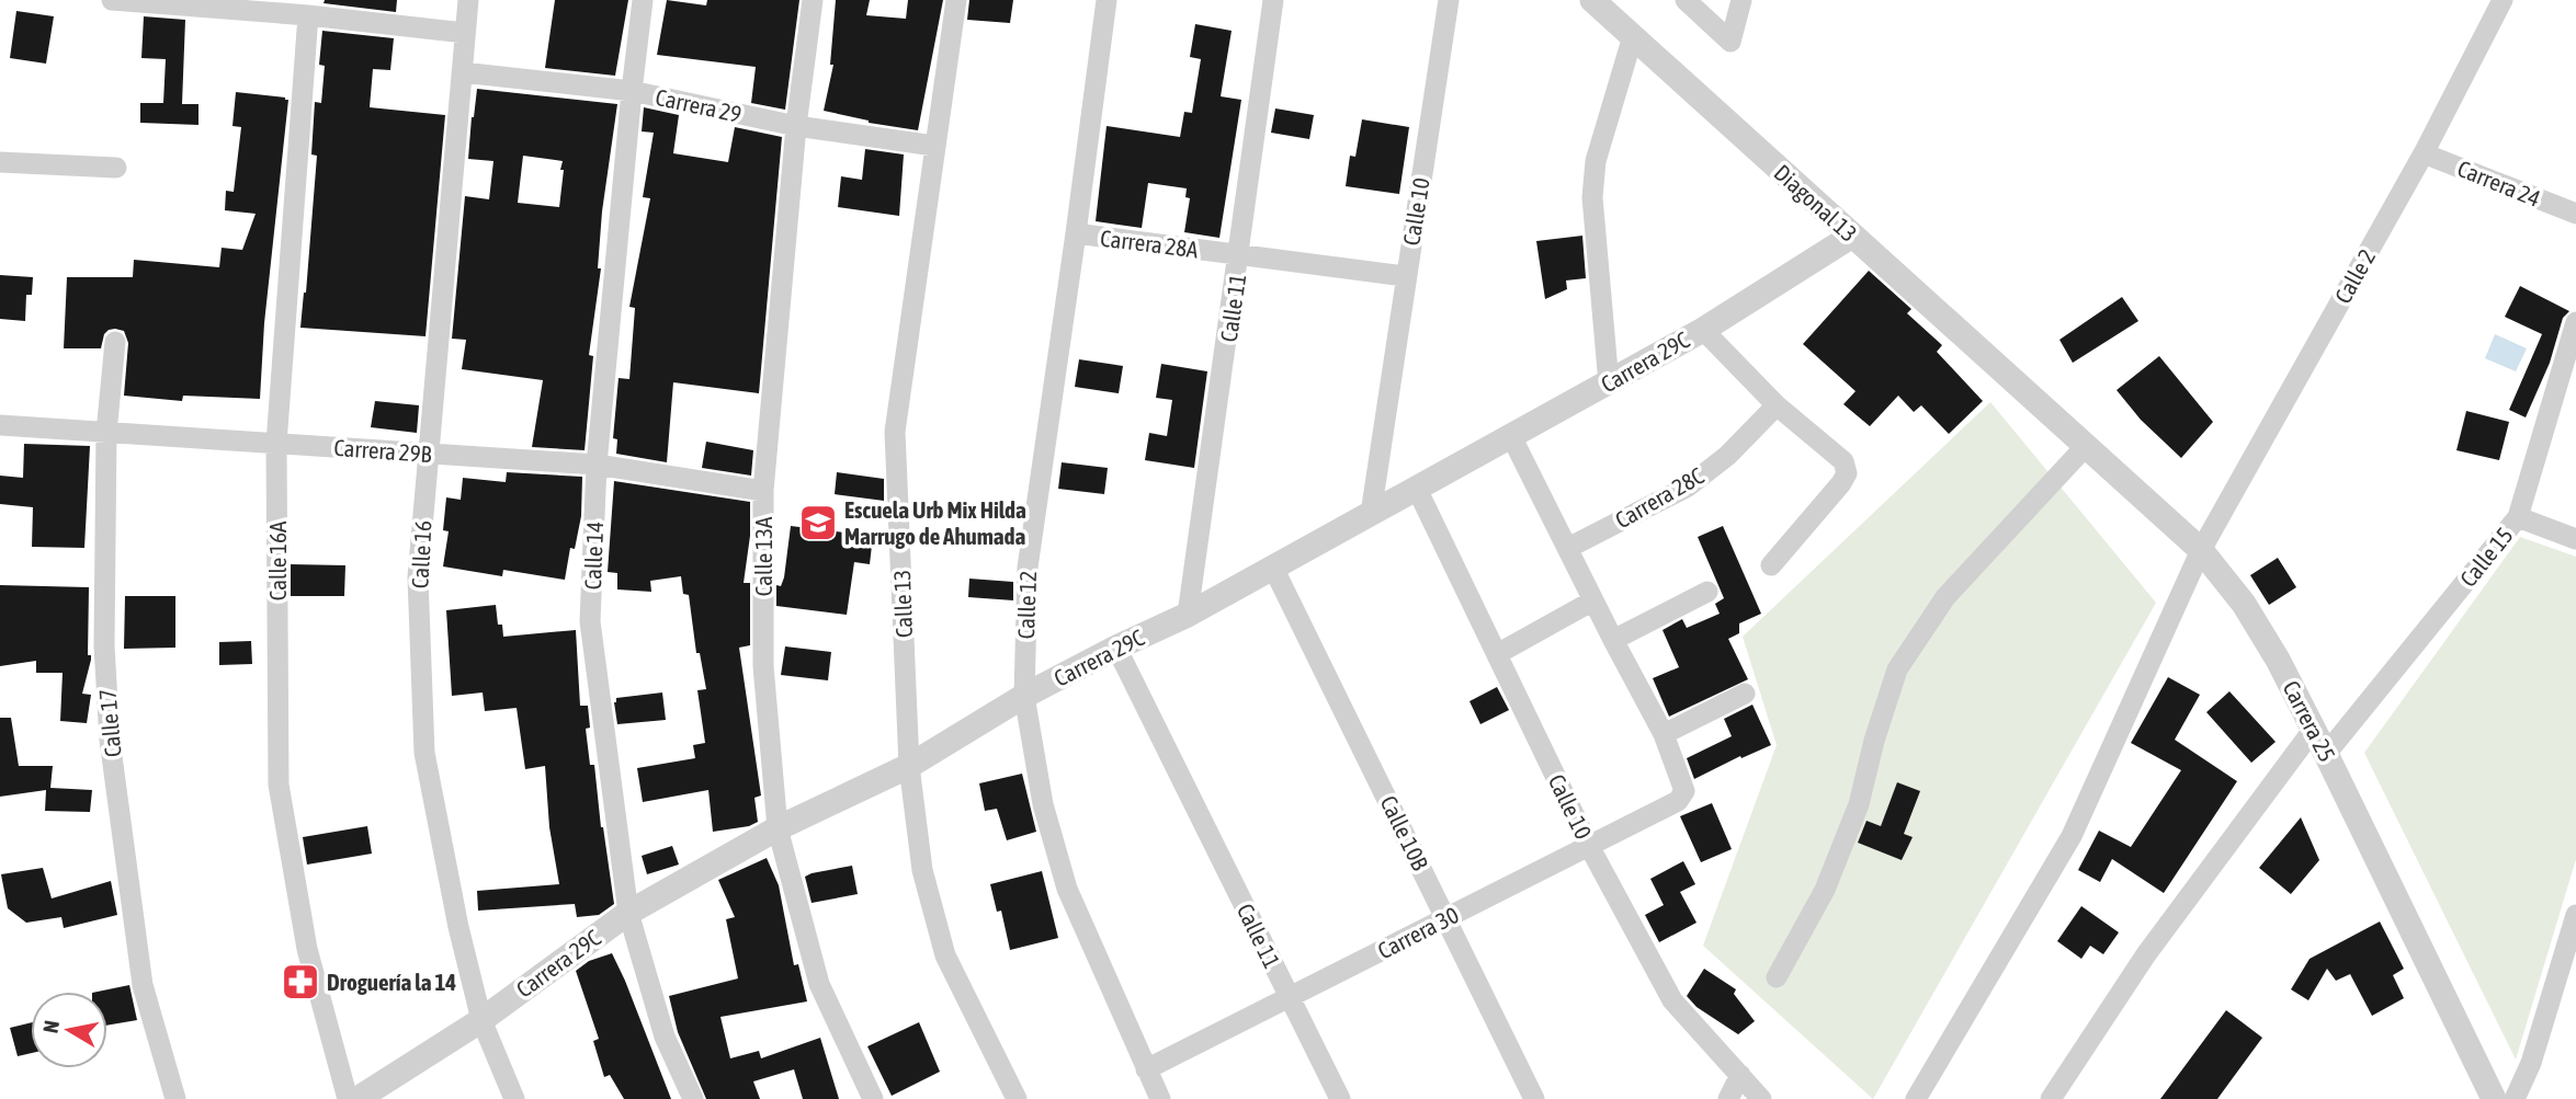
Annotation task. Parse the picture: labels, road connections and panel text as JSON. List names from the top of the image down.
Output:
{
  "streets": {
    "street": [
      "Carrera 29",
      "Carrera 24",
      "Diagonal 13",
      "Calle 10",
      "Carrera 28A",
      "Calle 2",
      "Calle 11",
      "Carrera 29C",
      "Carrera 29B",
      "Carrera 28C",
      "Calle 16",
      "Calle 14",
      "Calle 13A",
      "Calle 15",
      "Calle 16A",
      "Calle 13",
      "Calle 12",
      "Carrera 25",
      "Calle 17",
      "Calle 10B",
      "Carrera 30"
    ]
  },
  "crossings": [
    ["Carrera 29", "Calle 16"],
    ["Carrera 29", "Calle 14"],
    ["Carrera 29", "Calle 13A"],
    ["Carrera 29", "Calle 13"],
    ["Carrera 24", "Calle 2"],
    ["Diagonal 13", "Carrera 29C"],
    ["Diagonal 13", "Carrera 25"],
    ["Calle 10", "Carrera 28A"],
    ["Calle 10", "Carrera 29C"],
    ["Calle 10", "Carrera 30"],
    ["Carrera 28A", "Calle 11"],
    ["Carrera 28A", "Calle 12"],
    ["Calle 2", "Carrera 25"],
    ["Calle 11", "Carrera 29C"],
    ["Calle 11", "Carrera 30"],
    ["Carrera 29C", "Calle 16"],
    ["Carrera 29C", "Calle 14"],
    ["Carrera 29C", "Calle 13A"],
    ["Carrera 29C", "Calle 13"],
    ["Carrera 29C", "Calle 12"],
    ["Carrera 29C", "Calle 10B"],
    ["Carrera 29B", "Calle 16"],
    ["Carrera 29B", "Calle 14"],
    ["Carrera 29B", "Calle 13A"],
    ["Carrera 29B", "Calle 16A"],
    ["Carrera 29B", "Calle 17"],
    ["Calle 15", "Carrera 25"],
    ["Calle 12", "Carrera 30"],
    ["Calle 10B", "Carrera 30"]
  ],
  "places": {
    "school or university": ["Escuela Urb Mix Hilda Marrugo de Ahumada"],
    "pharmacy": ["Droguería la 14"]
  },
  "north": "left"
}
